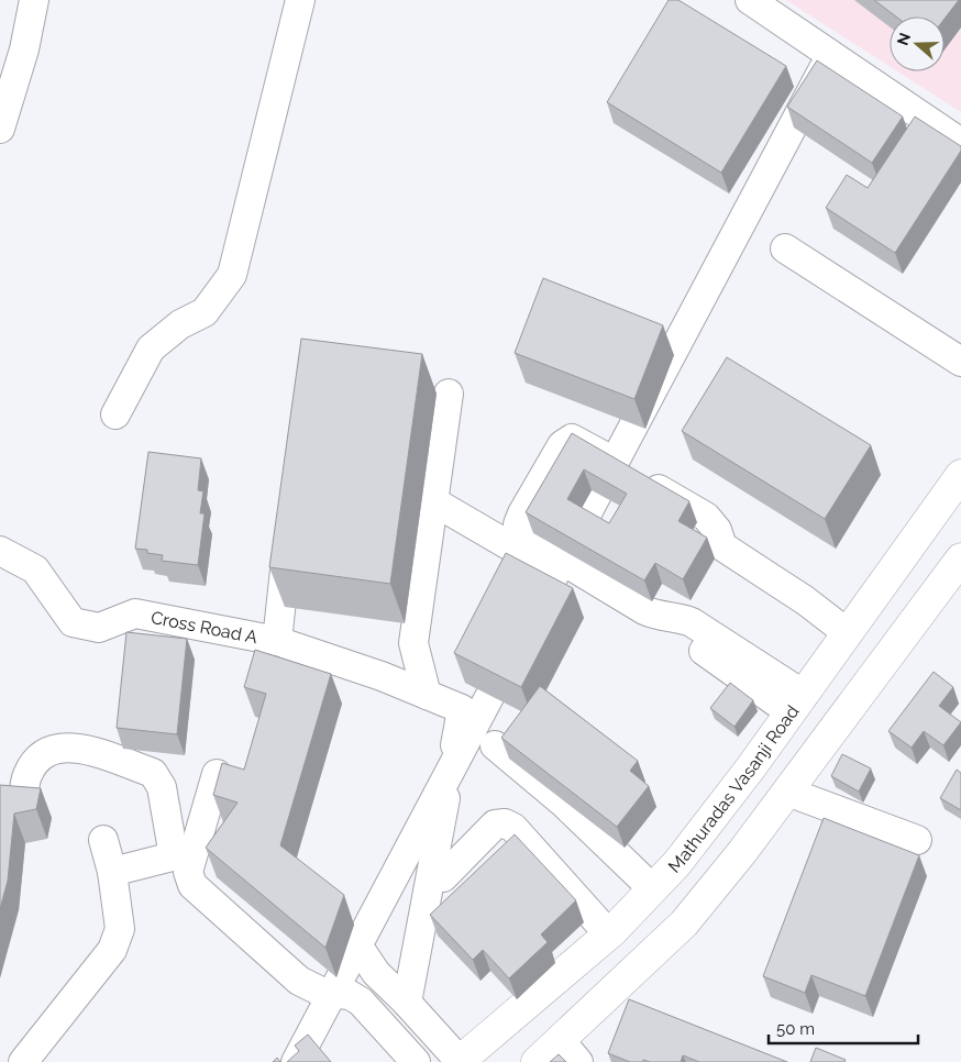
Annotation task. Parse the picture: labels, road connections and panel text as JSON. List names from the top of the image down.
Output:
{
  "streets": {
    "main road": ["Mathuradas Vasanji Road"],
    "street": ["Cross Road A"]
  },
  "scale_bar": "50 m",
  "north": "left"
}
